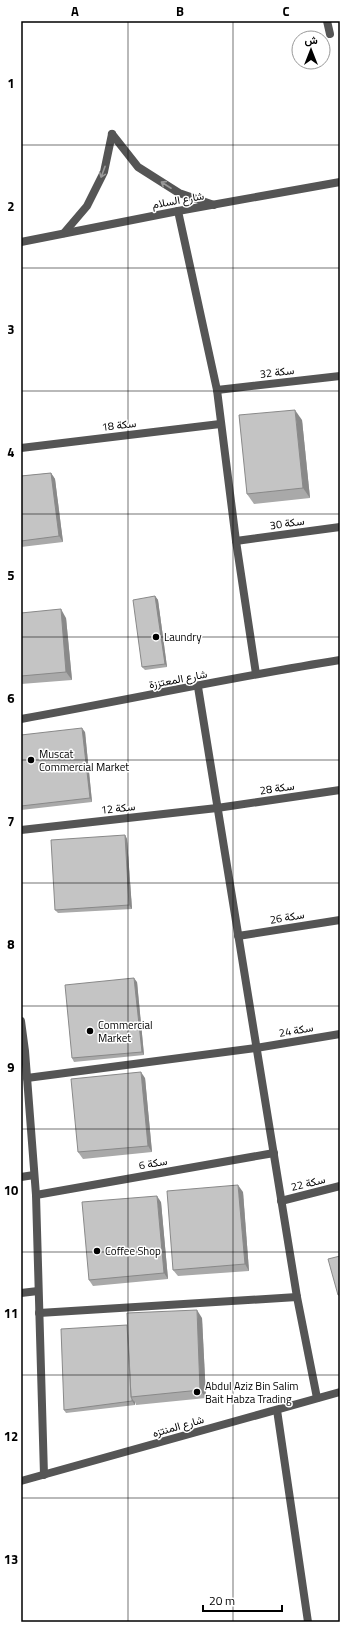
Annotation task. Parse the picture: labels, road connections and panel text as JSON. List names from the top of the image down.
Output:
{
  "streets": {
    "street": [
      "شارع السلام",
      "سكة 32",
      "سكة 18",
      "سكة 30",
      "شارع المعتززة",
      "سكة 28",
      "سكة 12",
      "سكة 26",
      "سكة 24",
      "سكة 6",
      "سكة 22",
      "شارع المنتزه"
    ]
  },
  "crossings": [
    ["سكة 28", "سكة 12"]
  ],
  "places": [
    "Laundry",
    "Muscat Commercial Market",
    "Commercial Market",
    "Coffee Shop",
    "Abdul Aziz Bin Salim Bait Habza Trading"
  ],
  "scale_bar": "20 m",
  "north": "top",
  "grid": {
    "columns": ["A", "B", "C"],
    "rows": [
      "1",
      "2",
      "3",
      "4",
      "5",
      "6",
      "7",
      "8",
      "9",
      "10",
      "11",
      "12",
      "13"
    ]
  }
}
